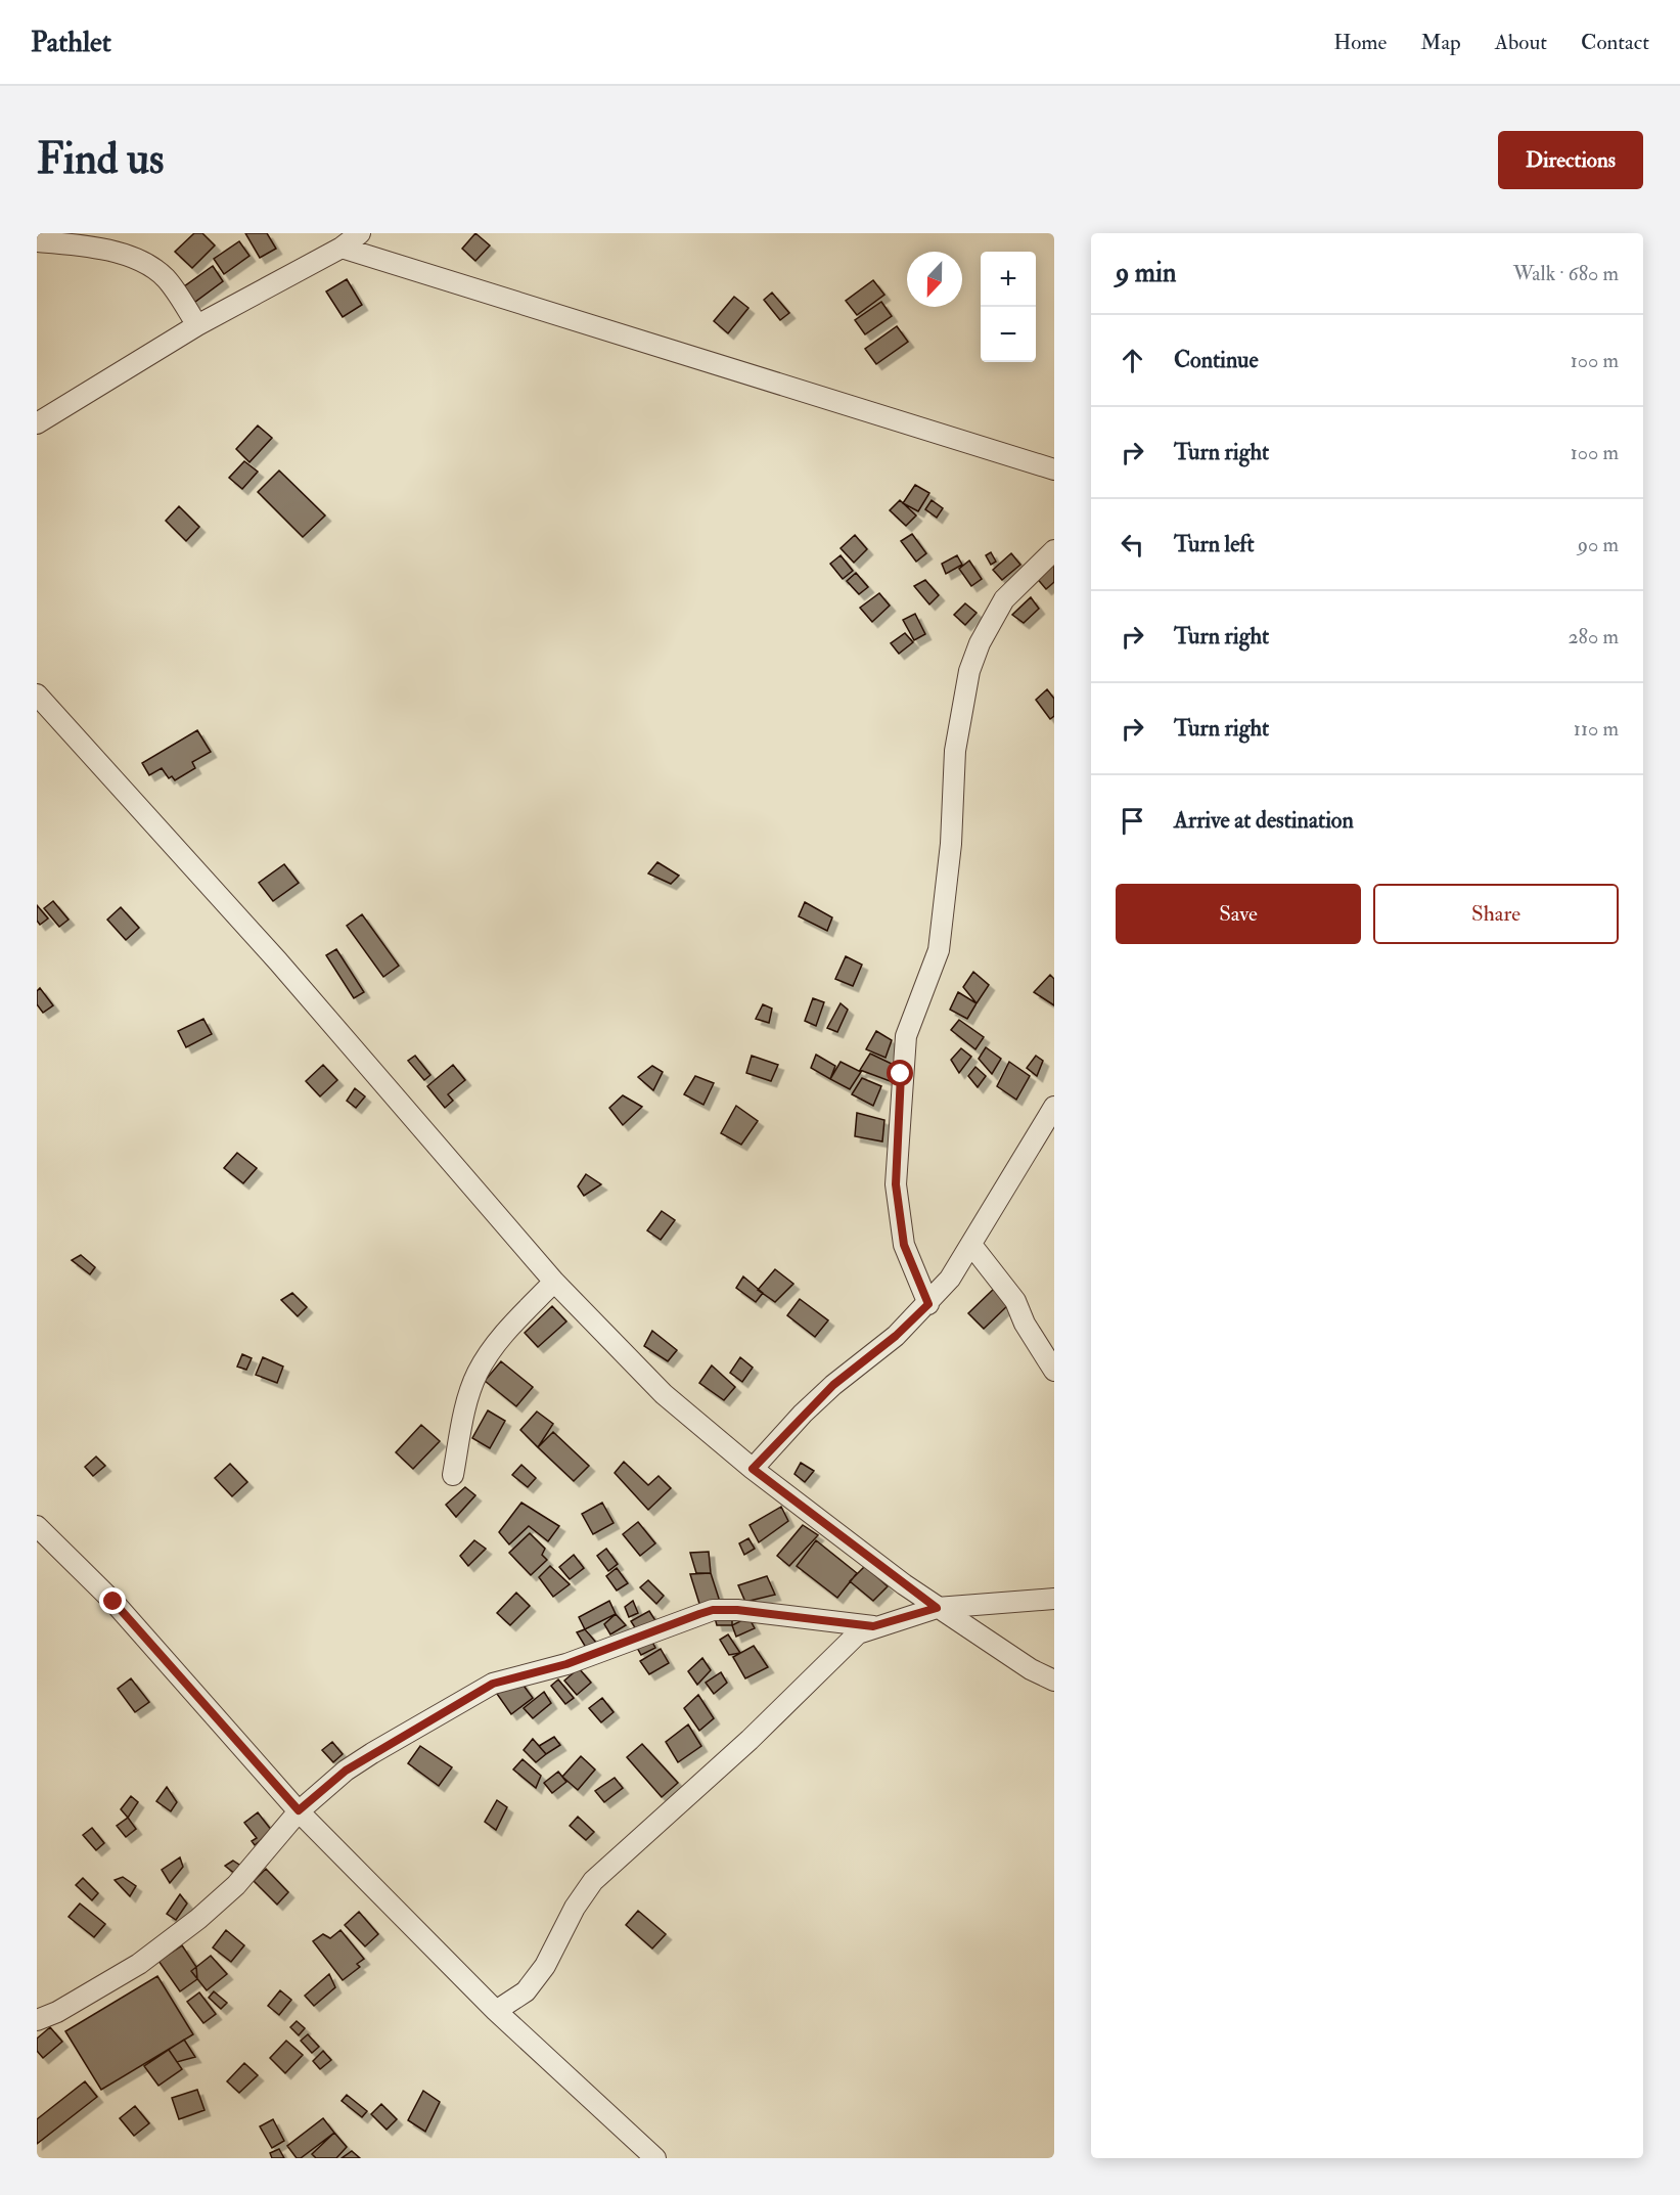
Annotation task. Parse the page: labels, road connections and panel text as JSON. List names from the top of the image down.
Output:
{
  "north": "bottom",
  "page": {
    "header": "Pathlet",
    "nav": [
      "Home",
      "Map",
      "About",
      "Contact"
    ],
    "buttons": [
      "Directions",
      ["Save", "Share"]
    ],
    "title": "Find us",
    "heading": ["9 min", "Walk · 680 m"],
    "map_buttons": ["+", "−"],
    "list": [
      ["Continue", "100 m"],
      ["Turn right", "100 m"],
      ["Turn left", "90 m"],
      ["Turn right", "280 m"],
      ["Turn right", "110 m"],
      "Arrive at destination"
    ]
  }
}
